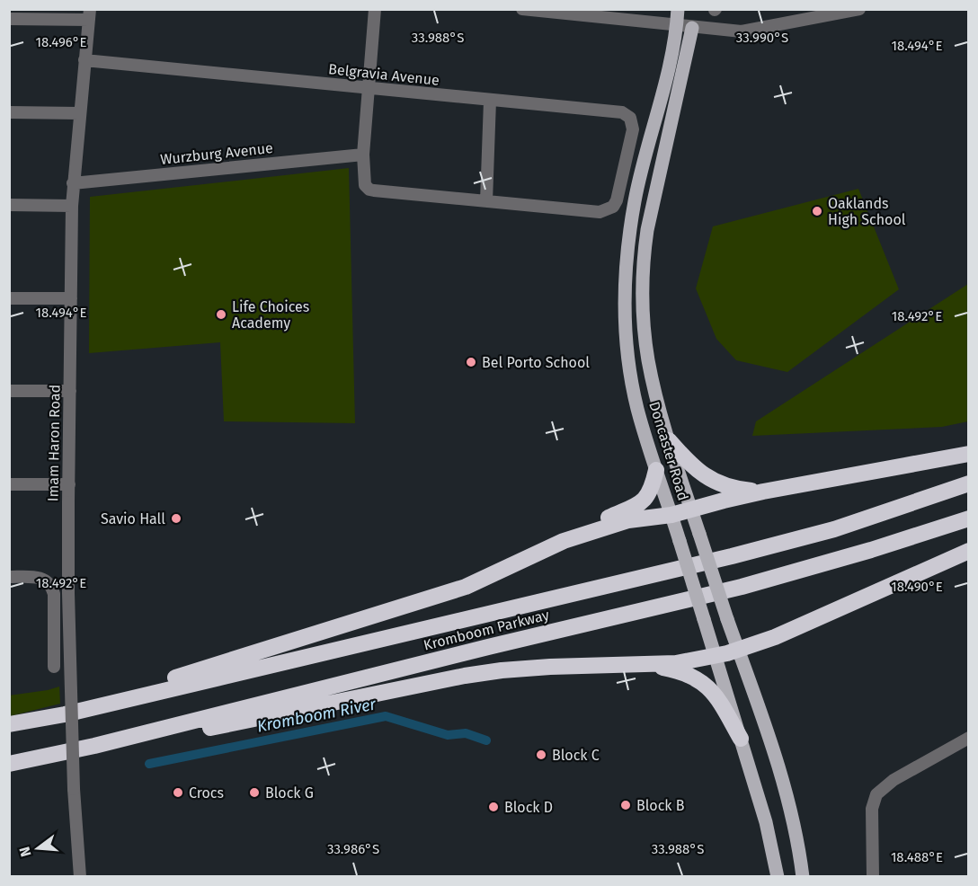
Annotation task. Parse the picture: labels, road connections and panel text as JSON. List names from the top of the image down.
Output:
{
  "streets": {
    "highway": ["Kromboom Parkway"],
    "main road": ["Doncaster Road"],
    "street": ["Belgravia Avenue", "Wurzburg Avenue", "Imam Haron Road"]
  },
  "crossings": [
    ["Belgravia Avenue", "Wurzburg Avenue"],
    ["Belgravia Avenue", "Imam Haron Road"],
    ["Wurzburg Avenue", "Imam Haron Road"]
  ],
  "water": ["Kromboom River"],
  "places": [
    "Oaklands High School",
    "Life Choices Academy",
    "Bel Porto School",
    "Savio Hall",
    "Block C",
    "Crocs",
    "Block G",
    "Block B",
    "Block D"
  ],
  "north": "left",
  "coordinates": [
    "33.988°S",
    "33.990°S",
    "18.496°E",
    "18.494°E",
    "18.492°E",
    "18.490°E",
    "33.986°S",
    "18.488°E"
  ]
}
